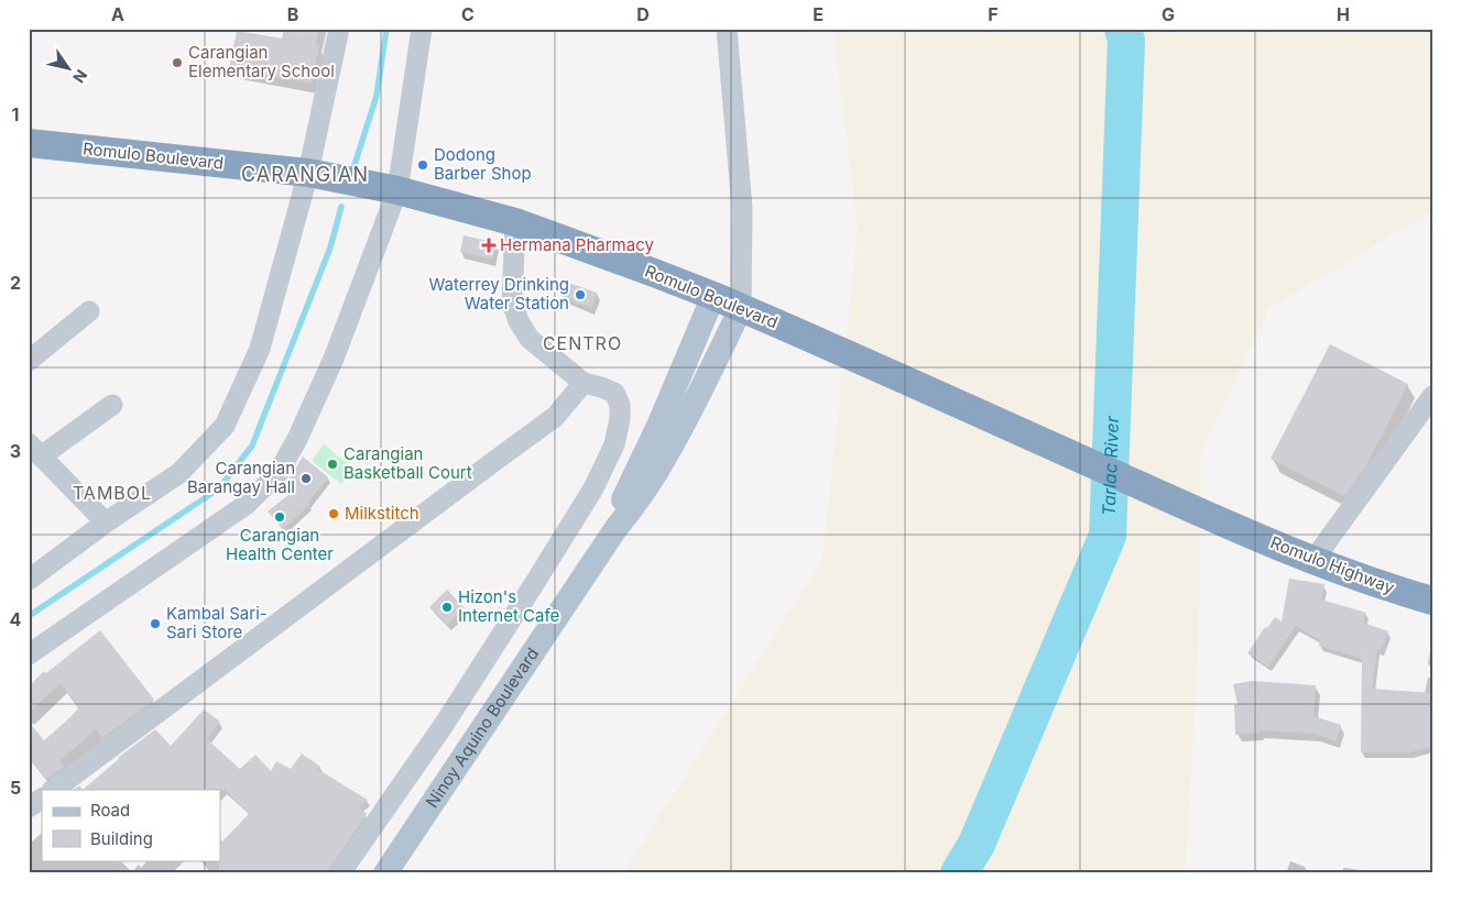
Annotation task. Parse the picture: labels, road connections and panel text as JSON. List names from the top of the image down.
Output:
{
  "streets": {
    "highway": ["Romulo Boulevard", "Romulo Highway"],
    "main road": ["Ninoy Aquino Boulevard"]
  },
  "crossings": [
    ["Romulo Boulevard", "Romulo Highway"],
    ["Romulo Boulevard", "Ninoy Aquino Boulevard"]
  ],
  "districts": ["CARANGIAN", "CENTRO", "TAMBOL"],
  "water": ["Tarlac River"],
  "places": {
    "other": [
      "Carangian Elementary School",
      "Dodong Barber Shop",
      "Waterrey Drinking Water Station",
      "Carangian Basketball Court",
      "Carangian Barangay Hall",
      "Milkstitch",
      "Carangian Health Center",
      "Hizon's Internet Cafe",
      "Kambal Sari- Sari Store"
    ],
    "health": ["Hermana Pharmacy"]
  },
  "legend": ["Road", "Building"],
  "north": "bottom right",
  "grid": {
    "columns": [
      "A",
      "B",
      "C",
      "D",
      "E",
      "F",
      "G",
      "H"
    ],
    "rows": [
      "1",
      "2",
      "3",
      "4",
      "5"
    ]
  }
}
